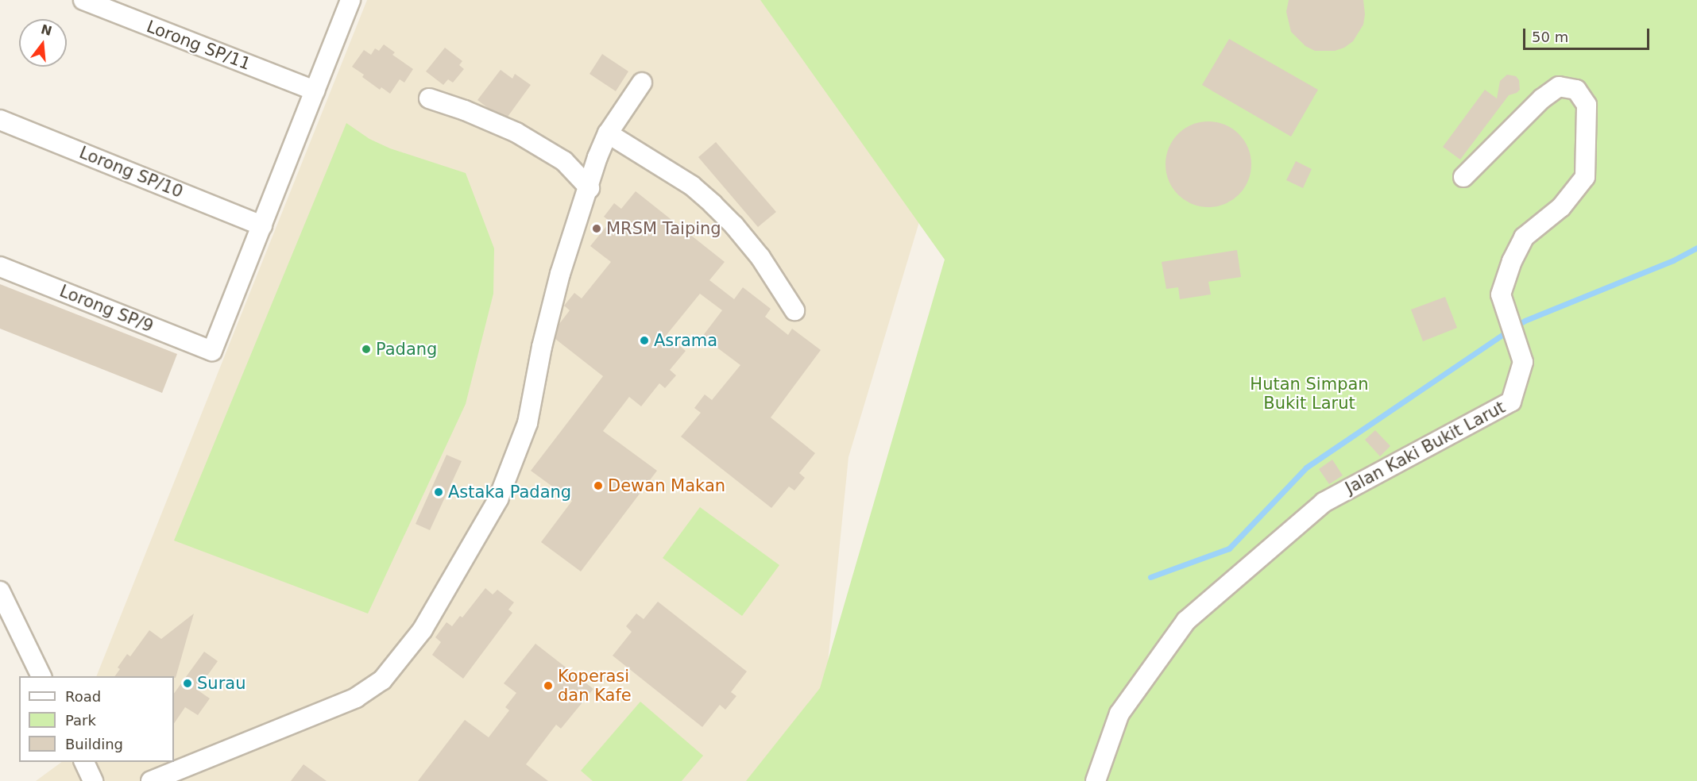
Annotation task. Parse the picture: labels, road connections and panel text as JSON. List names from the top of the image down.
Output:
{
  "streets": {
    "street": [
      "Lorong SP/11",
      "Lorong SP/10",
      "Lorong SP/9",
      "Jalan Kaki Bukit Larut"
    ]
  },
  "crossings": [
    ["Lorong SP/10", "Lorong SP/9"]
  ],
  "parks": ["Hutan Simpan Bukit Larut"],
  "places": [
    "MRSM Taiping",
    "Asrama",
    "Padang",
    "Dewan Makan",
    "Astaka Padang",
    "Surau",
    "Koperasi dan Kafe"
  ],
  "legend": ["Road", "Park", "Building"],
  "scale_bar": "50 m",
  "north": "top"
}
